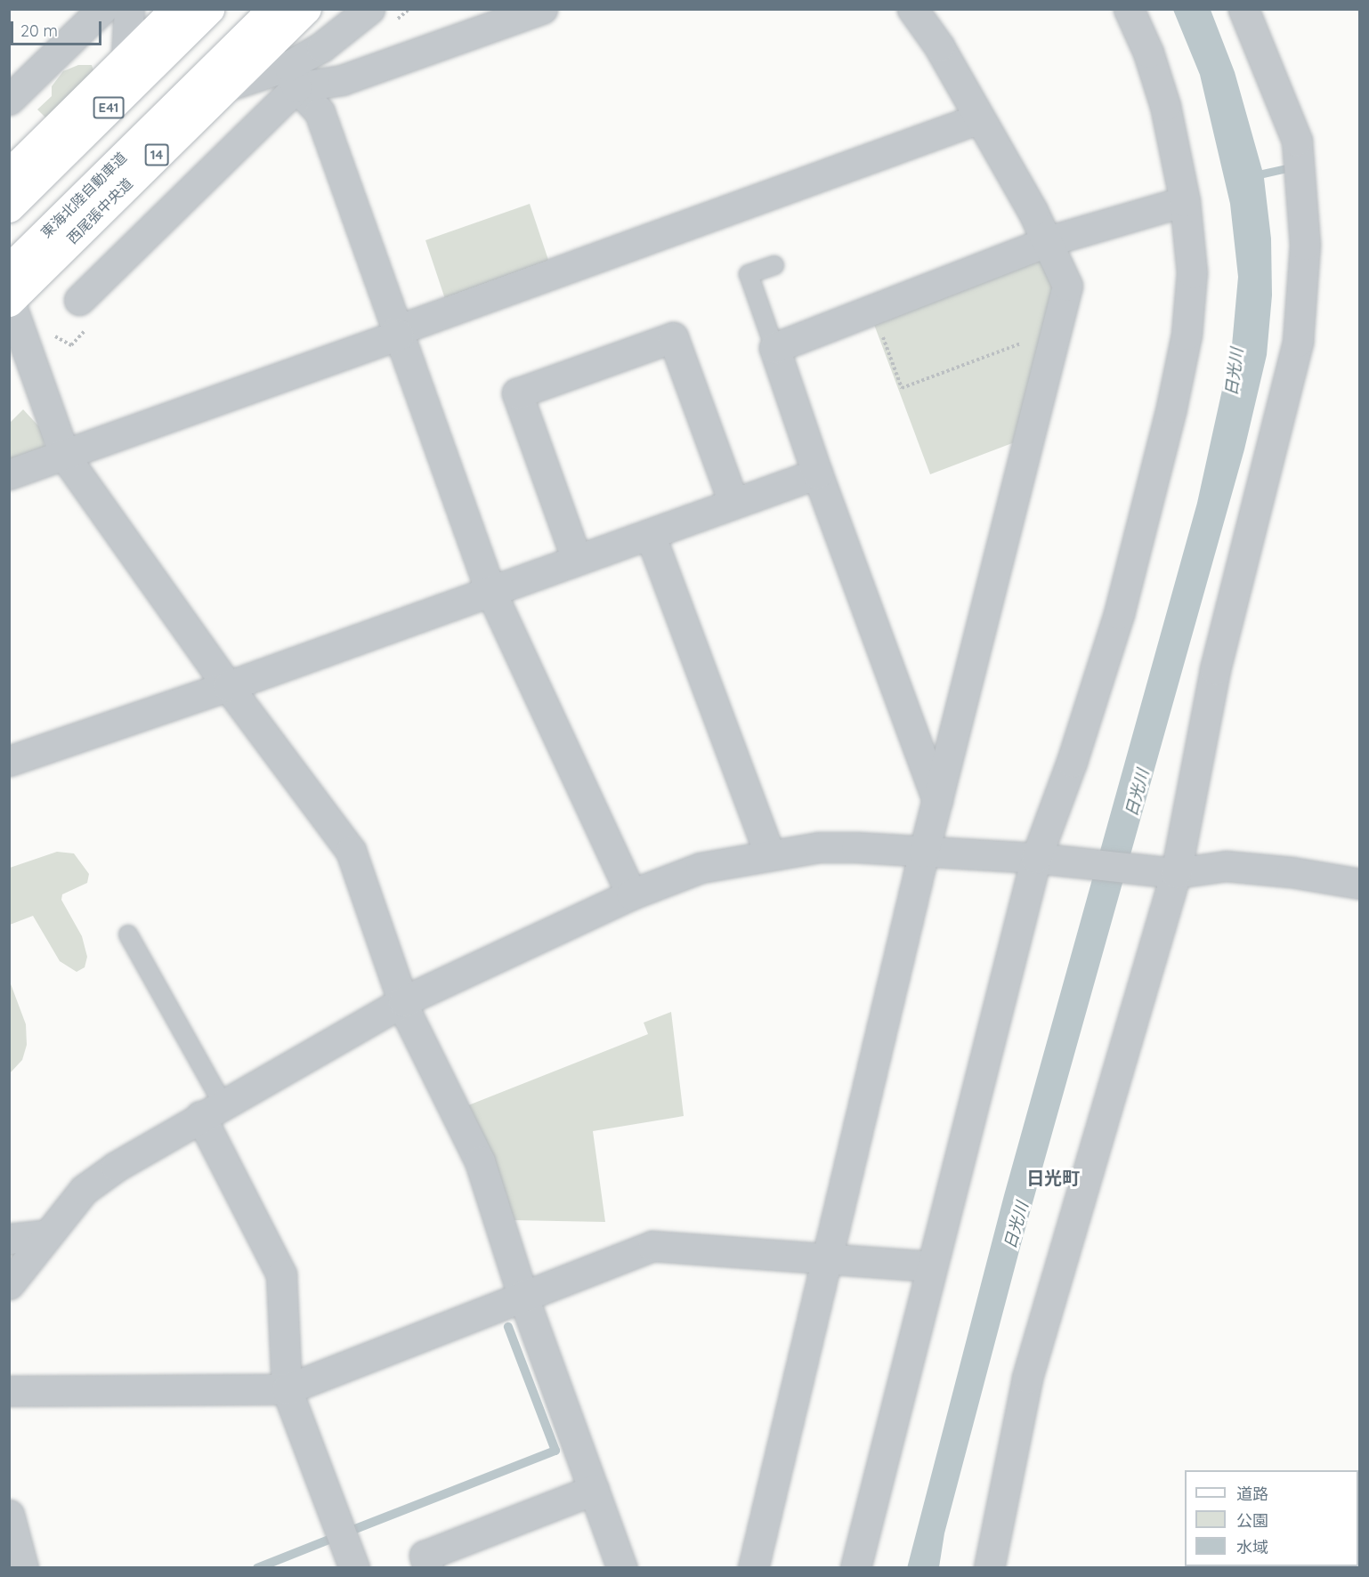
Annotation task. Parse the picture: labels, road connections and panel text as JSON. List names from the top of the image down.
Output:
{
  "streets": {
    "main road": [
      "E41",
      "14",
      "東海北陸自動車道",
      "西尾張中央道"
    ]
  },
  "districts": ["日光町"],
  "water": ["日光川"],
  "legend": ["道路", "公園", "水域"],
  "scale_bar": "20 m"
}
